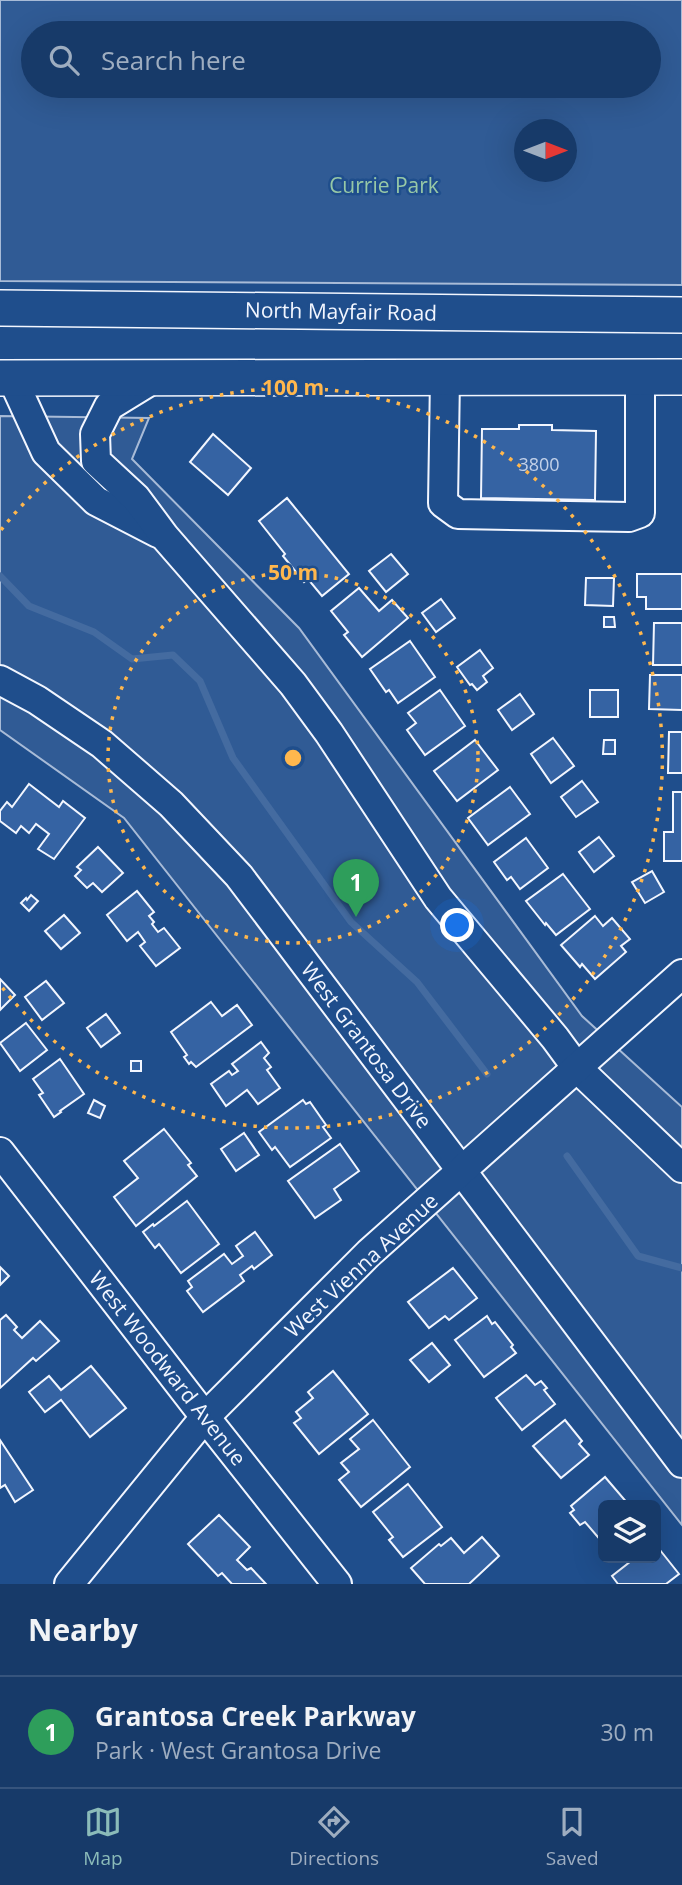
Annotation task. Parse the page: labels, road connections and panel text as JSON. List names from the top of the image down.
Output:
{
  "streets": {
    "main road": ["North Mayfair Road"],
    "street": ["West Grantosa Drive", "West Vienna Avenue", "West Woodward Avenue"]
  },
  "crossings": [
    ["West Grantosa Drive", "West Vienna Avenue"],
    ["West Vienna Avenue", "West Woodward Avenue"]
  ],
  "parks": ["Currie Park"],
  "house_numbers": ["3800"],
  "north": "right",
  "page": {
    "search": "Search here",
    "pins": "1",
    "heading": "Nearby",
    "list": [
      {
        "mark": "1",
        "name": "Grantosa Creek Parkway",
        "note": "Park · West Grantosa Drive",
        "value": "30 m"
      }
    ],
    "nav": ["Map", "Directions", "Saved"]
  },
  "rings": ["100 m", "50 m"]
}
